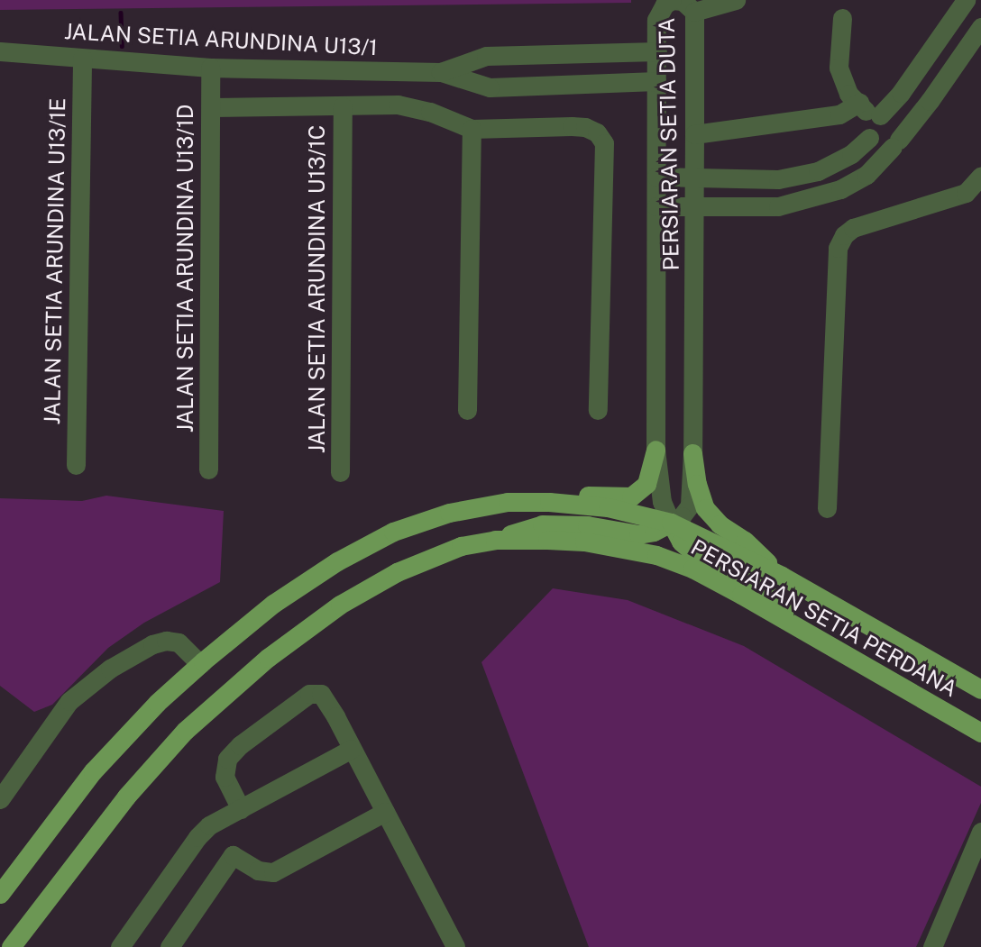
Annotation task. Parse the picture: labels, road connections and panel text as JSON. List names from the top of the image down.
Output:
{
  "streets": {
    "main road": ["PERSIARAN SETIA PERDANA"],
    "street": [
      "JALAN SETIA ARUNDINA U13/1",
      "PERSIARAN SETIA DUTA",
      "JALAN SETIA ARUNDINA U13/1E",
      "JALAN SETIA ARUNDINA U13/1D",
      "JALAN SETIA ARUNDINA U13/1C"
    ]
  },
  "crossings": [
    ["JALAN SETIA ARUNDINA U13/1", "JALAN SETIA ARUNDINA U13/1E"],
    ["JALAN SETIA ARUNDINA U13/1", "JALAN SETIA ARUNDINA U13/1D"],
    ["PERSIARAN SETIA DUTA", "PERSIARAN SETIA PERDANA"]
  ]
}
